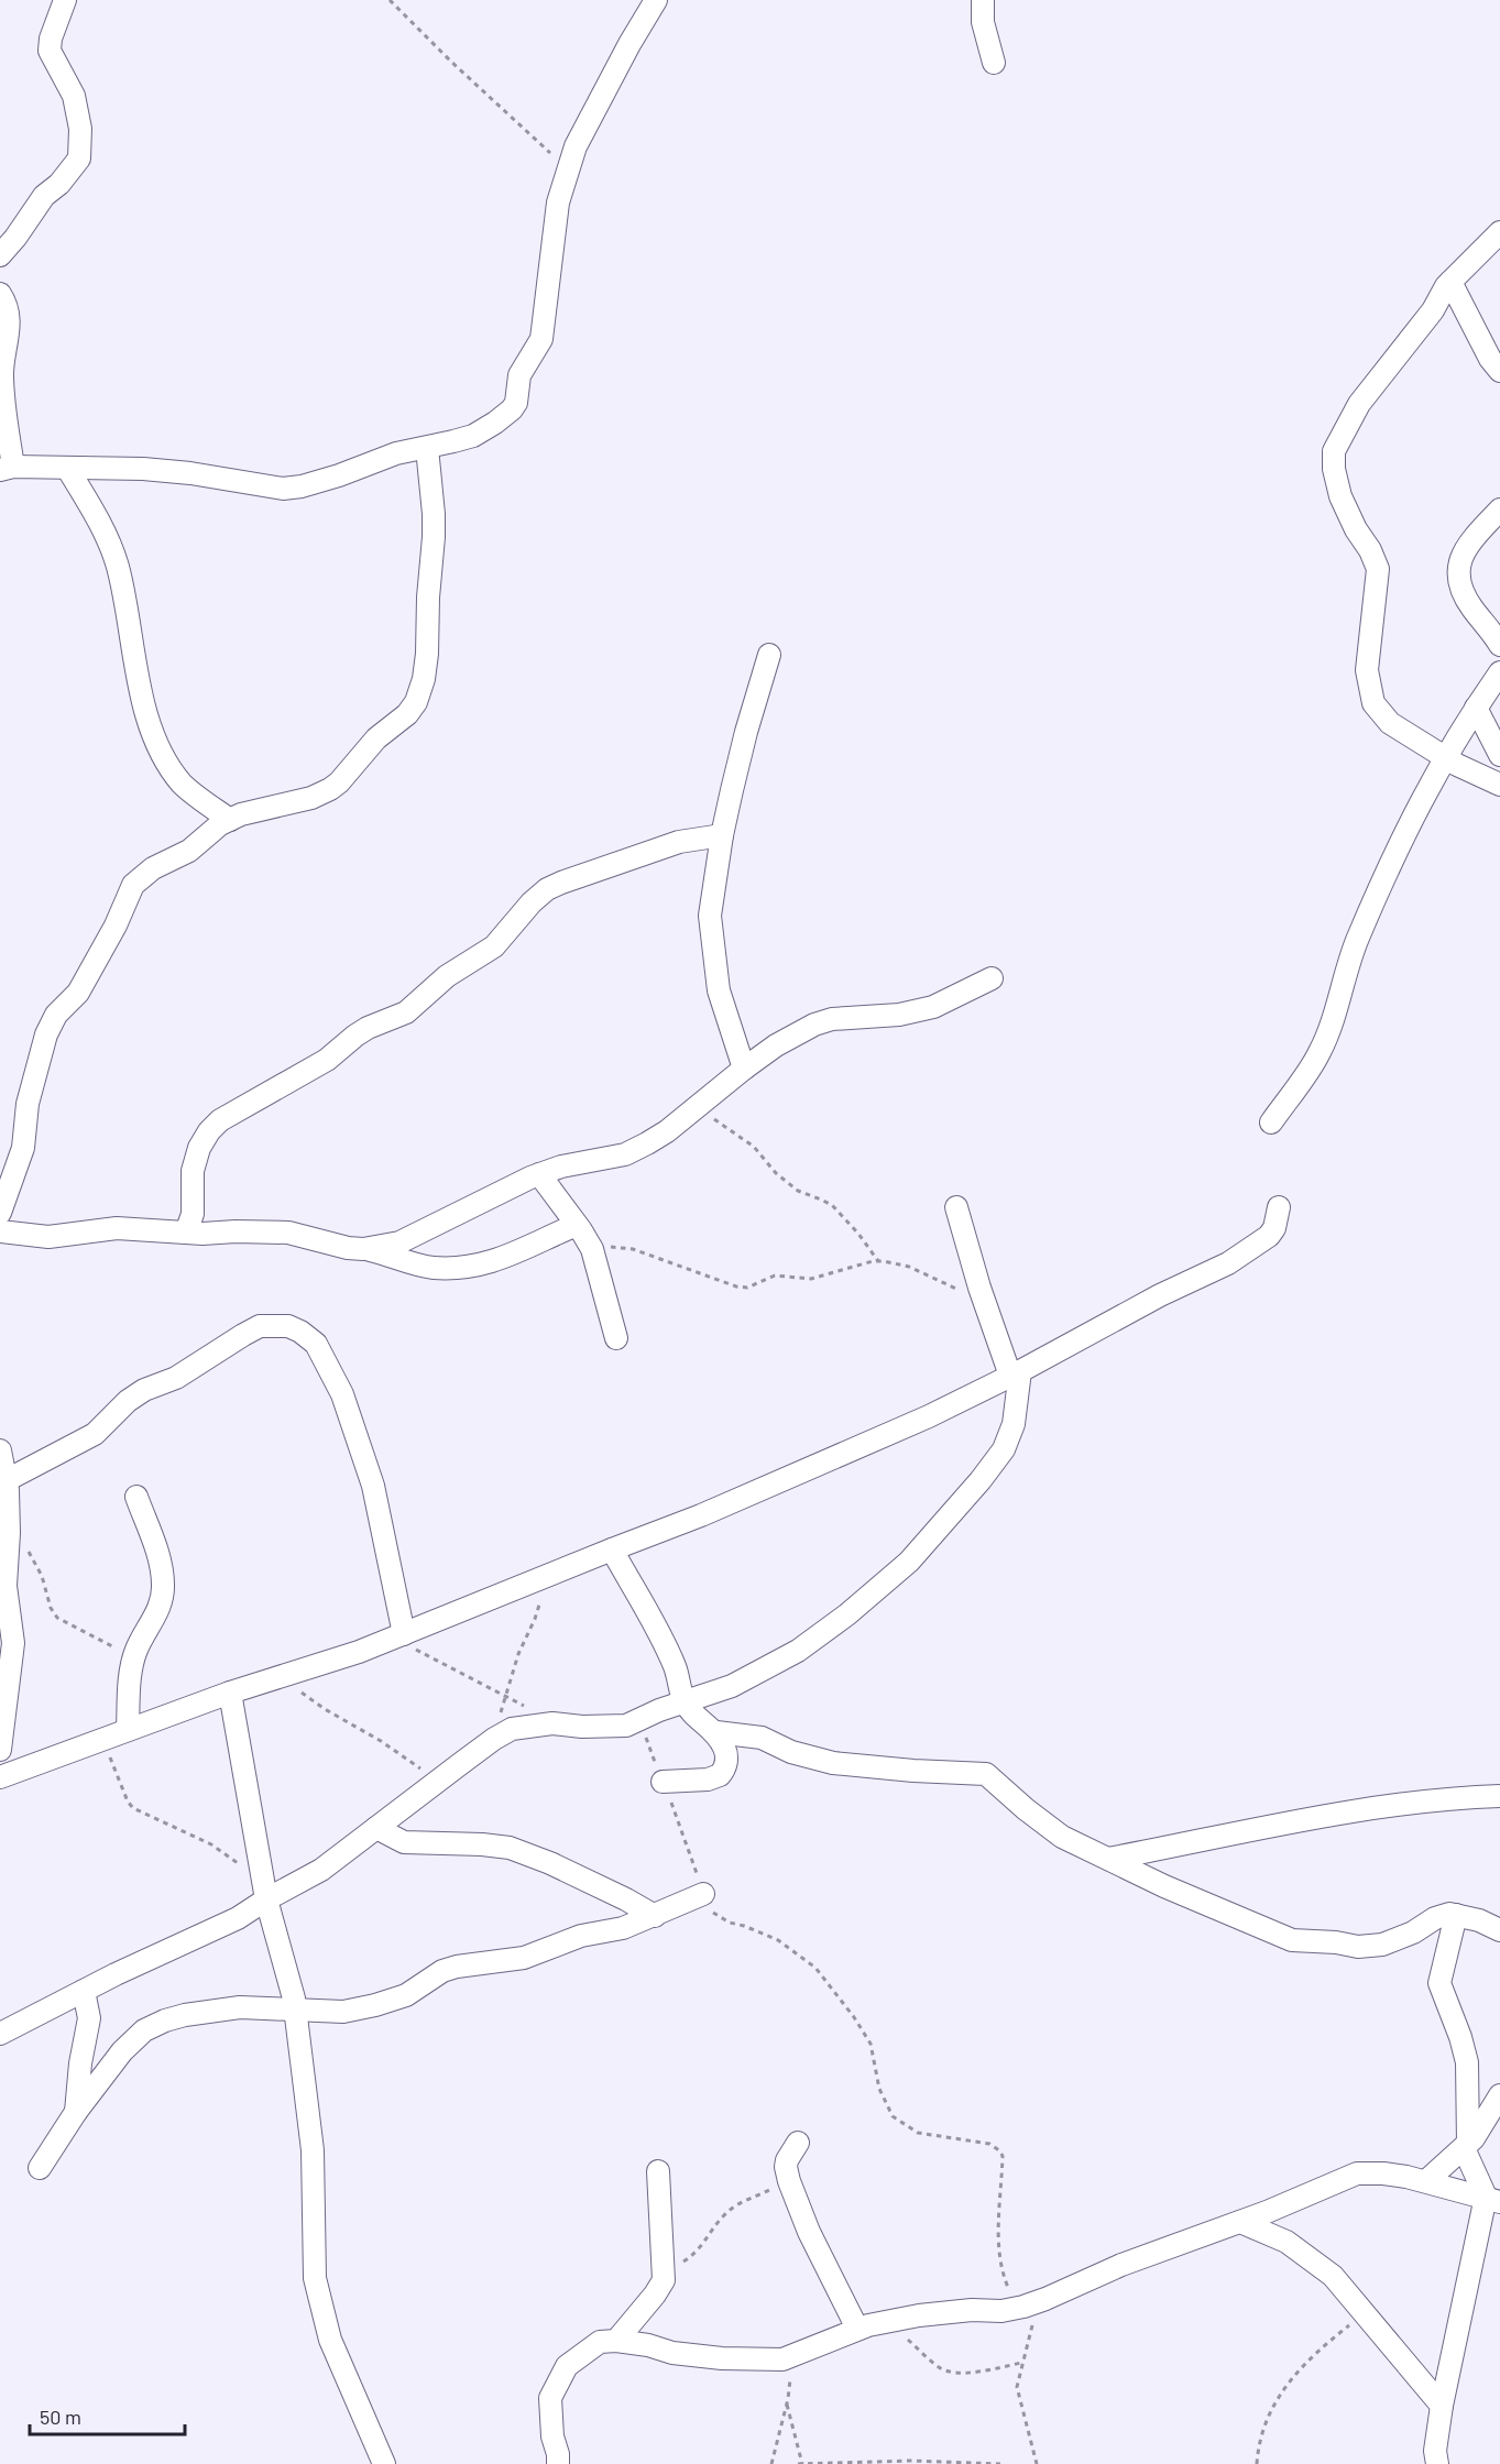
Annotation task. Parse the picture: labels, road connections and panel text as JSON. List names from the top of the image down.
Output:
{
  "scale_bar": "50 m"
}
